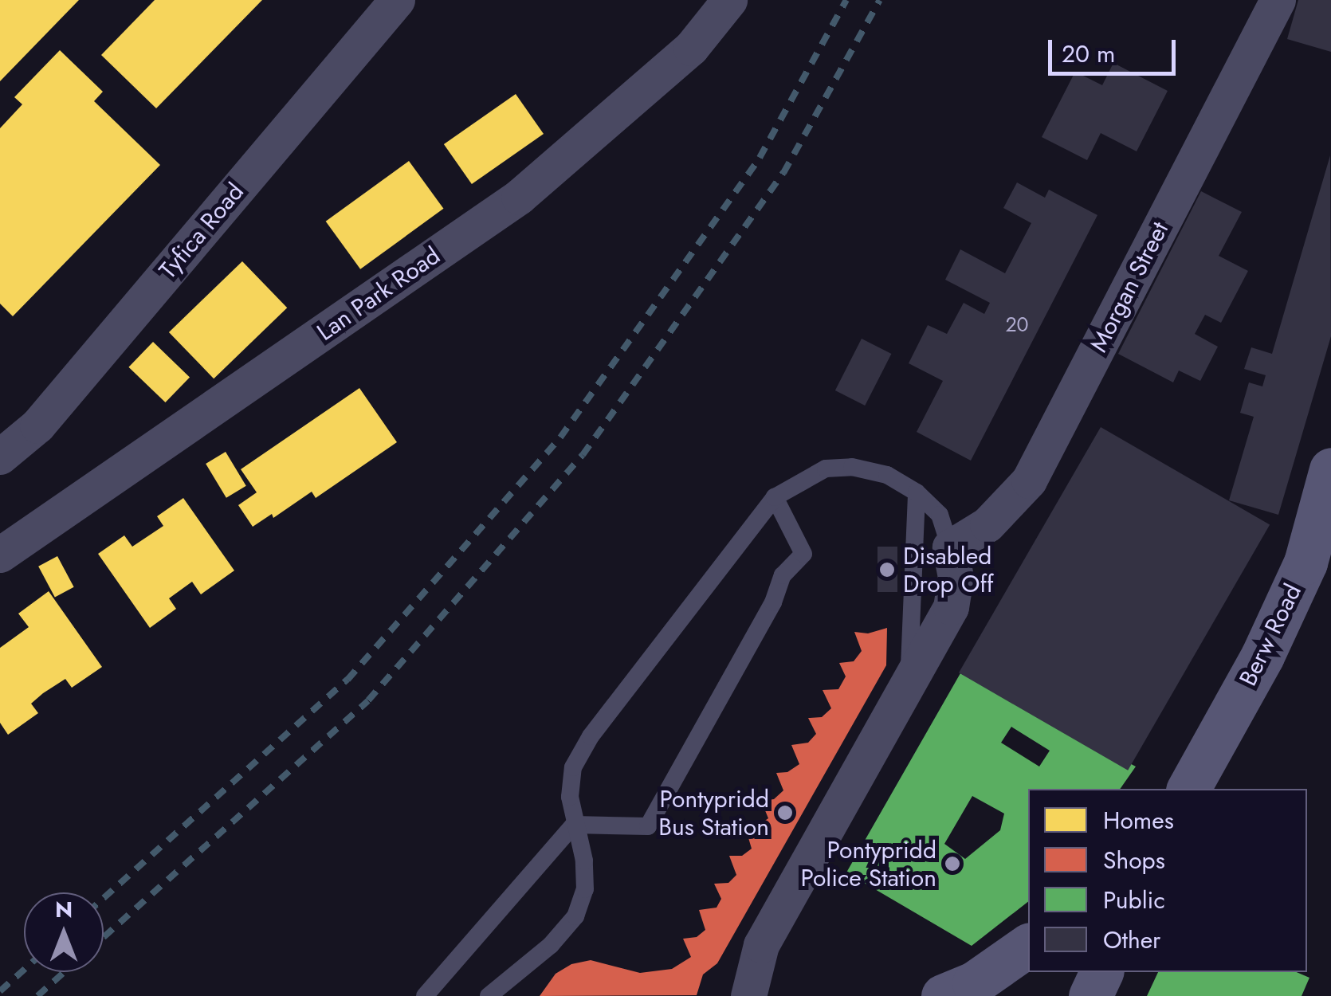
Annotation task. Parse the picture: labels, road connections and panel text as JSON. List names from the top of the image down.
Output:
{
  "streets": {
    "main road": ["Berw Road"],
    "street": ["Tyfica Road", "Morgan Street", "Lan Park Road"]
  },
  "places": ["Disabled Drop Off", "Pontypridd Bus Station", "Pontypridd Police Station"],
  "house_numbers": ["20"],
  "legend": [
    "Homes",
    "Shops",
    "Public",
    "Other"
  ],
  "scale_bar": "20 m",
  "north": "top"
}
